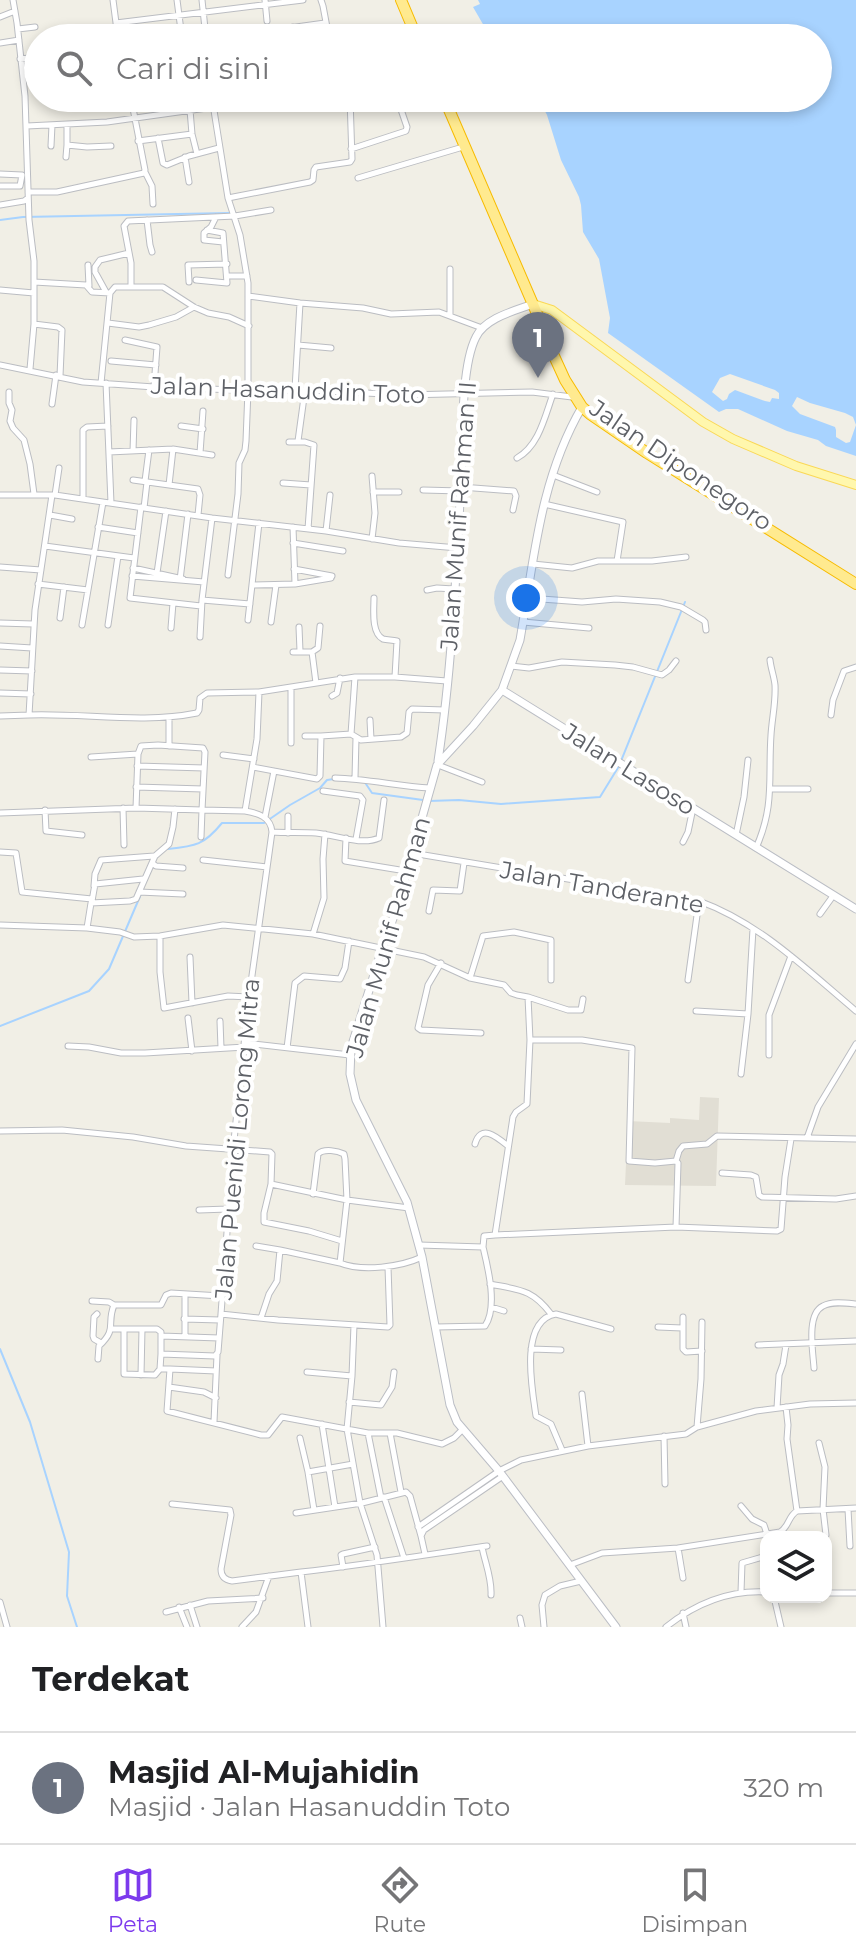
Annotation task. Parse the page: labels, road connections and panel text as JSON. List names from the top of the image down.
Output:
{
  "streets": {
    "highway": ["Jalan Diponegoro"],
    "street": [
      "Jalan Hasanuddin Toto",
      "Jalan Munif Rahman II",
      "Jalan Lasoso",
      "Jalan Tanderante",
      "Jalan Munif Rahman",
      "Jalan Puenidi Lorong Mitra"
    ]
  },
  "crossings": [
    ["Jalan Hasanuddin Toto", "Jalan Diponegoro"],
    ["Jalan Hasanuddin Toto", "Jalan Munif Rahman II"],
    ["Jalan Munif Rahman II", "Jalan Munif Rahman"],
    ["Jalan Tanderante", "Jalan Munif Rahman"]
  ],
  "page": {
    "search": "Cari di sini",
    "pins": "1",
    "heading": "Terdekat",
    "list": [
      {
        "mark": "1",
        "name": "Masjid Al-Mujahidin",
        "note": "Masjid · Jalan Hasanuddin Toto",
        "value": "320 m"
      }
    ],
    "nav": ["Peta", "Rute", "Disimpan"]
  }
}
